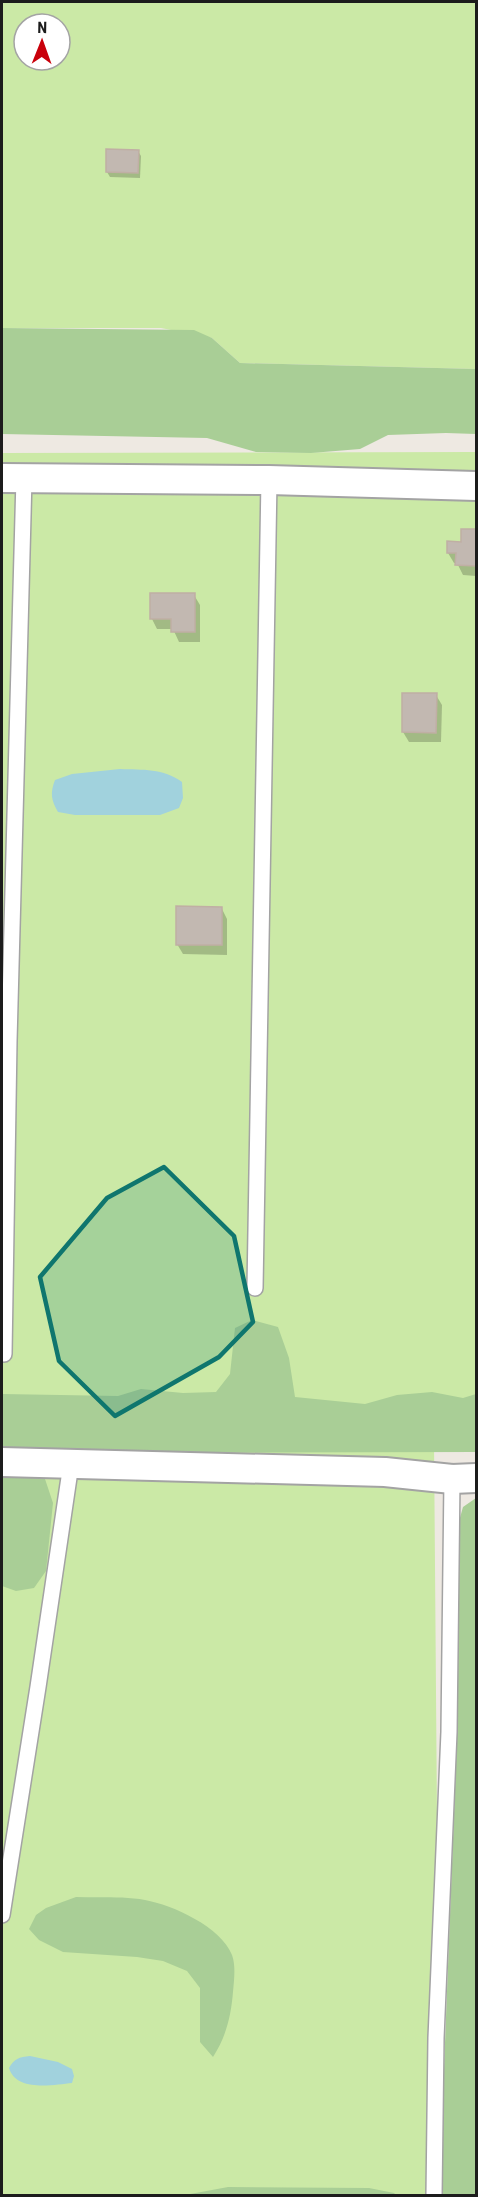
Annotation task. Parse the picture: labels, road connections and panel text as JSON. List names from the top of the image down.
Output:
{
  "north": "top"
}
